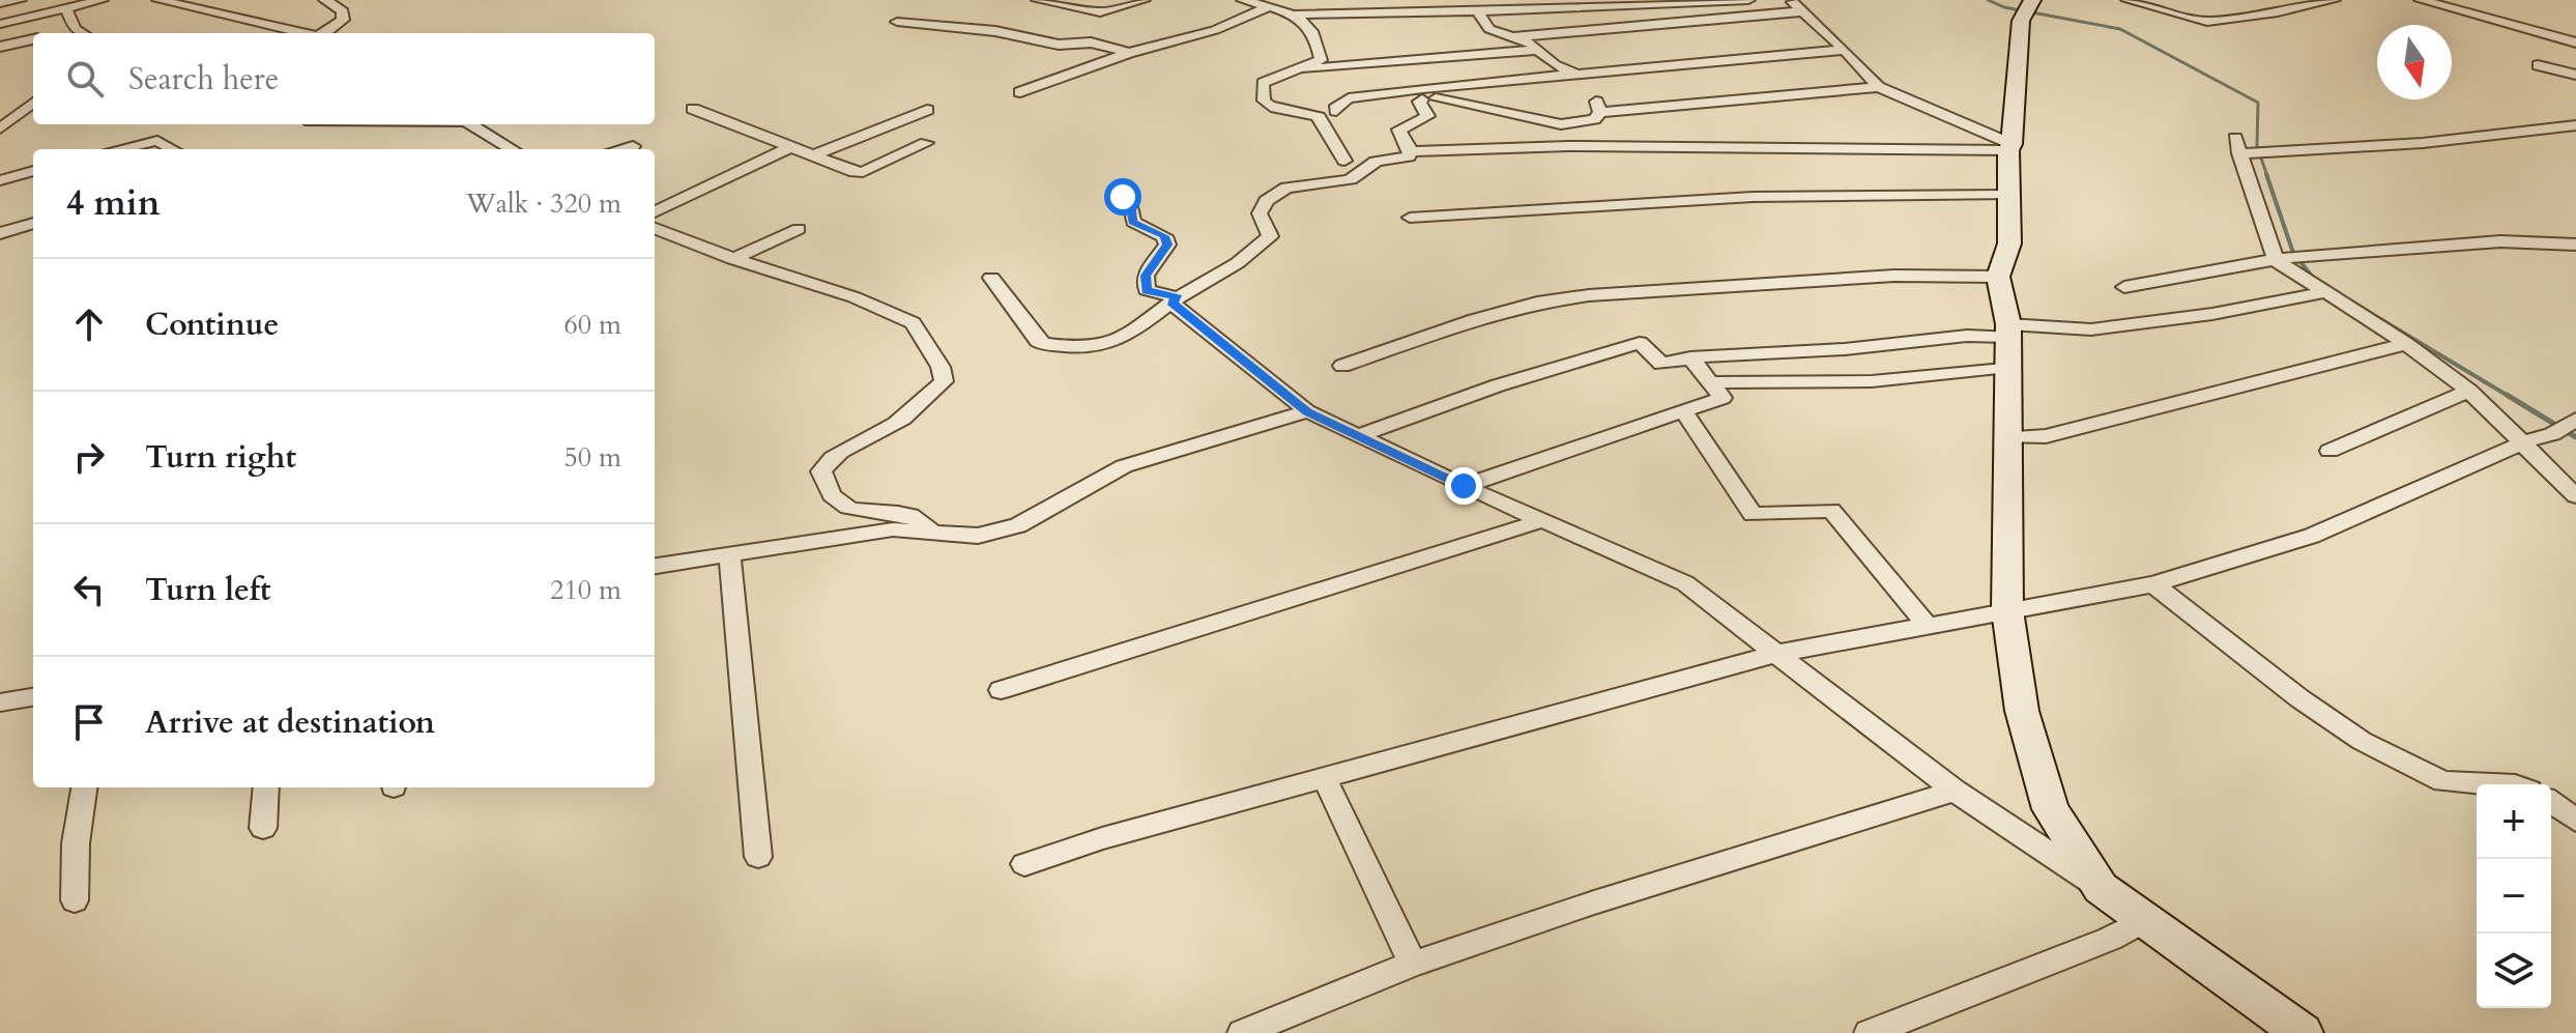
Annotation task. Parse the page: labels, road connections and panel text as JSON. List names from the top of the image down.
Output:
{
  "north": "bottom",
  "page": {
    "search": "Search here",
    "heading": ["4 min", "Walk · 320 m"],
    "list": [
      ["Continue", "60 m"],
      ["Turn right", "50 m"],
      ["Turn left", "210 m"],
      "Arrive at destination"
    ],
    "map_buttons": ["+", "−"]
  }
}
